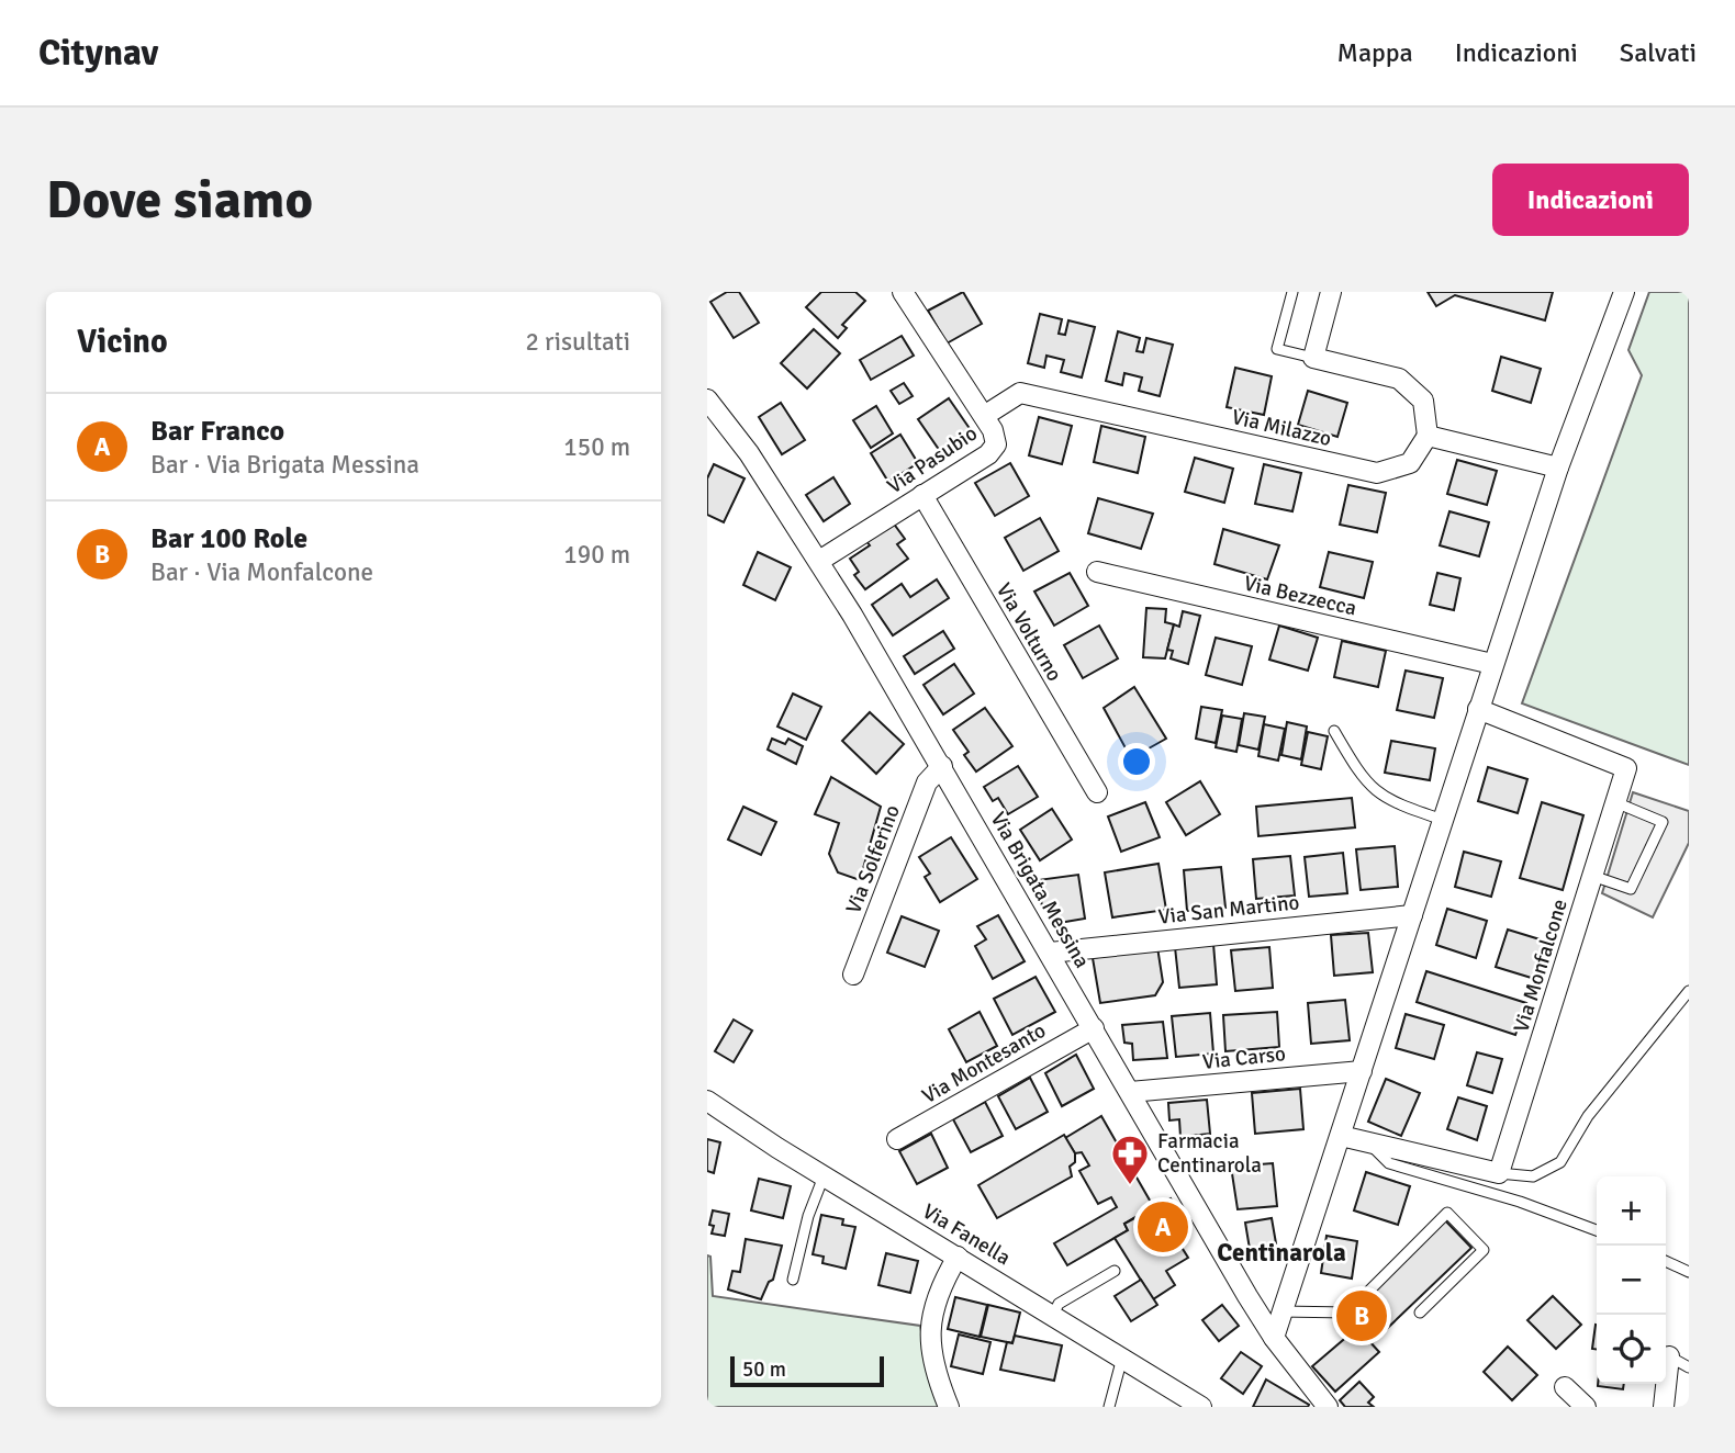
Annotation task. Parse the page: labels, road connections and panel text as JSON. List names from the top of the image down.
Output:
{
  "streets": {
    "street": [
      "Via Milazzo",
      "Via Pasubio",
      "Via Bezzecca",
      "Via Volturno",
      "Via Solferino",
      "Via Brigata Messina",
      "Via San Martino",
      "Via Monfalcone",
      "Via Carso",
      "Via Montesanto",
      "Via Fanella"
    ]
  },
  "crossings": [
    ["Via Milazzo", "Via Pasubio"],
    ["Via Pasubio", "Via Volturno"],
    ["Via Pasubio", "Via Brigata Messina"],
    ["Via Solferino", "Via Brigata Messina"],
    ["Via Brigata Messina", "Via San Martino"],
    ["Via Brigata Messina", "Via Carso"],
    ["Via Brigata Messina", "Via Montesanto"]
  ],
  "districts": ["Centinarola"],
  "places": {
    "pharmacy": ["Farmacia Centinarola"]
  },
  "scale_bar": "50 m",
  "page": {
    "header": "Citynav",
    "nav": ["Mappa", "Indicazioni", "Salvati"],
    "buttons": "Indicazioni",
    "title": "Dove siamo",
    "heading": ["Vicino", "2 risultati"],
    "list": [
      {
        "mark": "A",
        "name": "Bar Franco",
        "note": "Bar · Via Brigata Messina",
        "value": "150 m"
      },
      {
        "mark": "B",
        "name": "Bar 100 Role",
        "note": "Bar · Via Monfalcone",
        "value": "190 m"
      }
    ],
    "map_buttons": ["+", "−"],
    "pins": ["A", "B"],
    "scale": "50 m"
  }
}
